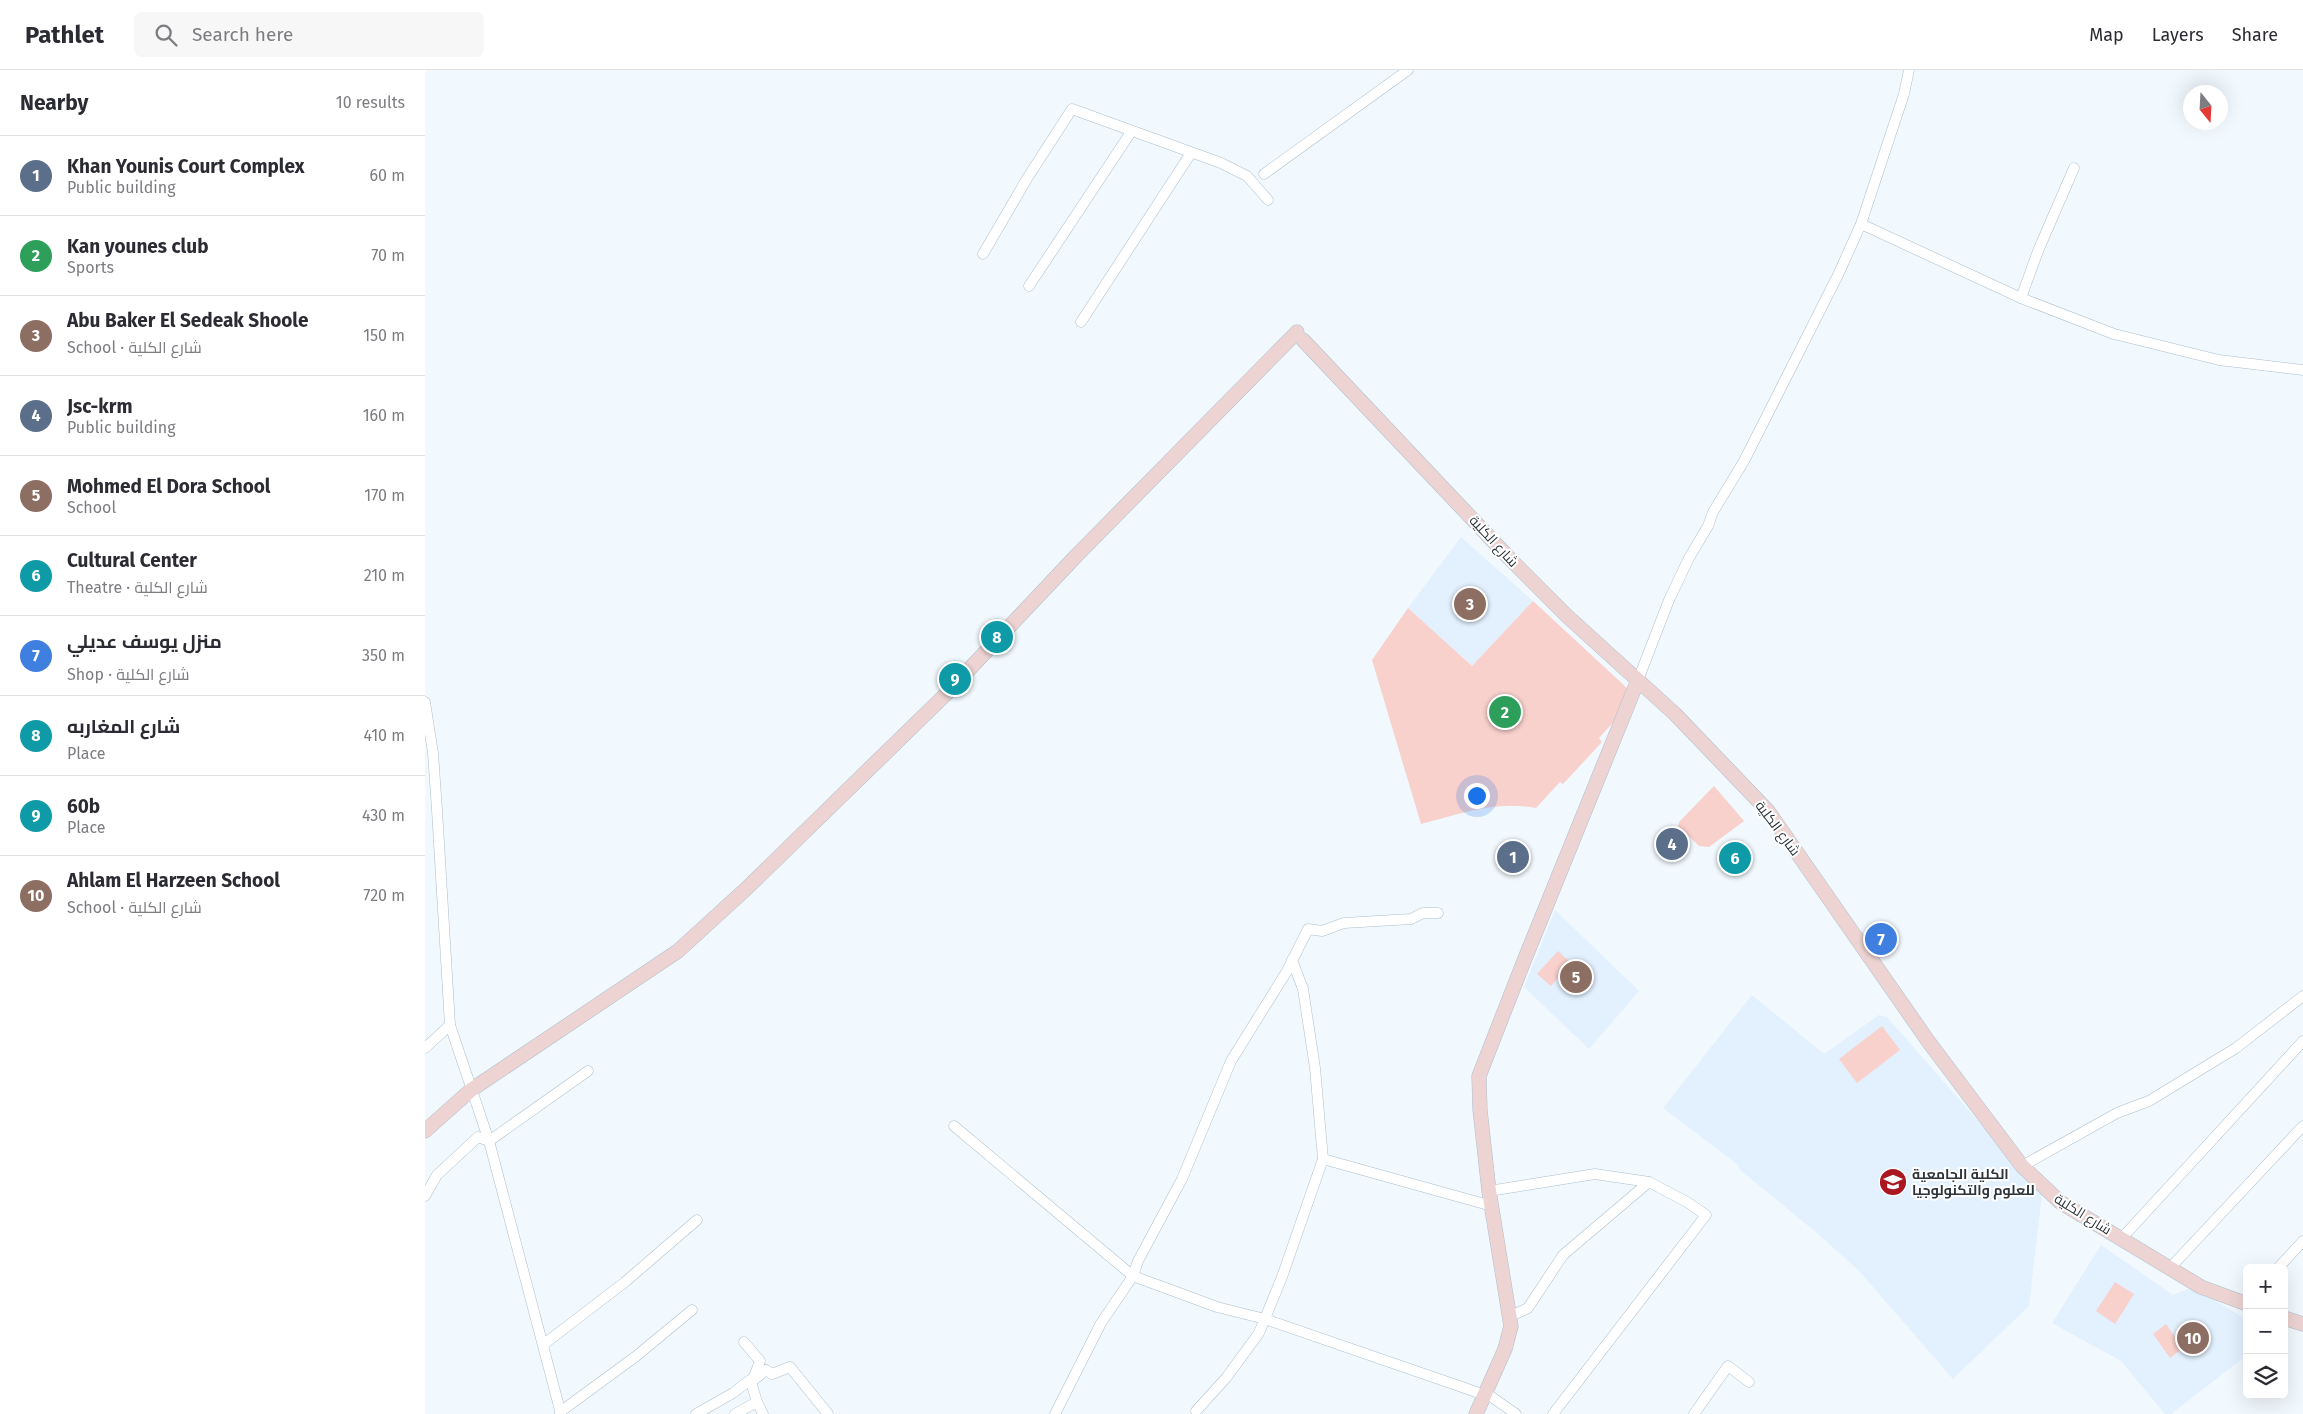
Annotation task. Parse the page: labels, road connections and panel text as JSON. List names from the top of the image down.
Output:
{
  "streets": {
    "street": ["شارع الكلية"]
  },
  "places": {
    "school or university": ["الكلية الجامعية للعلوم والتكنولوجيا"]
  },
  "north": "bottom",
  "page": {
    "header": "Pathlet",
    "search": "Search here",
    "nav": ["Map", "Layers", "Share"],
    "heading": ["Nearby", "10 results"],
    "list": [
      {
        "mark": "1",
        "name": "Khan Younis Court Complex",
        "note": "Public building",
        "value": "60 m"
      },
      {
        "mark": "2",
        "name": "Kan younes club",
        "note": "Sports",
        "value": "70 m"
      },
      {
        "mark": "3",
        "name": "Abu Baker El Sedeak Shoole",
        "note": "School · شارع الكلية",
        "value": "150 m"
      },
      {
        "mark": "4",
        "name": "Jsc-krm",
        "note": "Public building",
        "value": "160 m"
      },
      {
        "mark": "5",
        "name": "Mohmed El Dora School",
        "note": "School",
        "value": "170 m"
      },
      {
        "mark": "6",
        "name": "Cultural Center",
        "note": "Theatre · شارع الكلية",
        "value": "210 m"
      },
      {
        "mark": "7",
        "name": "منزل يوسف عديلي",
        "note": "Shop · شارع الكلية",
        "value": "350 m"
      },
      {
        "mark": "8",
        "name": "شارع المغاربه",
        "note": "Place",
        "value": "410 m"
      },
      {
        "mark": "9",
        "name": "60b",
        "note": "Place",
        "value": "430 m"
      },
      {
        "mark": "10",
        "name": "Ahlam El Harzeen School",
        "note": "School · شارع الكلية",
        "value": "720 m"
      }
    ],
    "pins": [
      "3",
      "8",
      "9",
      "2",
      "4",
      "1",
      "6",
      "7",
      "5",
      "10"
    ],
    "map_buttons": ["+", "−"]
  }
}
